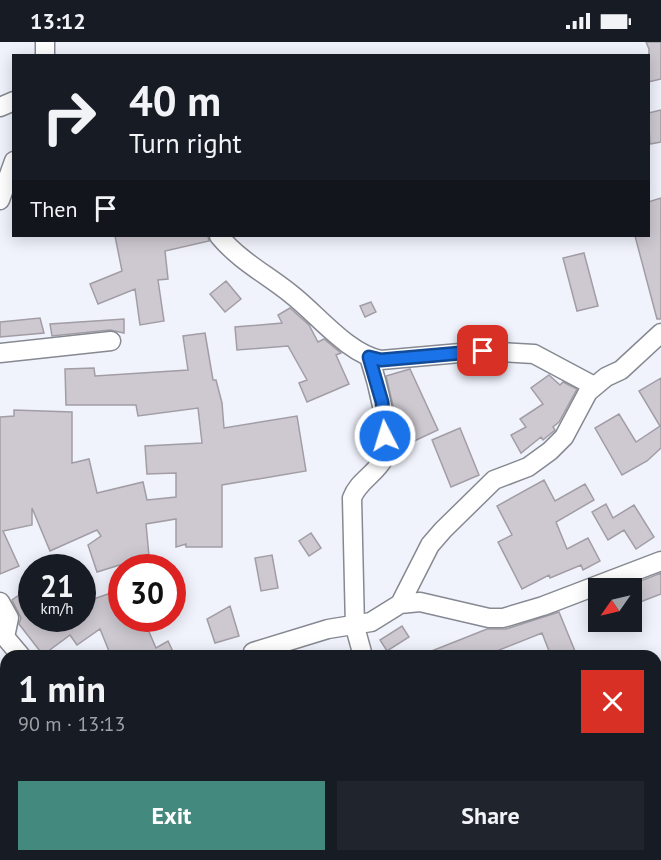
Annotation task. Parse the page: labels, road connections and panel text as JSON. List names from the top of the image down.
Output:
{
  "north": "bottom left",
  "page": {
    "status": "13:12",
    "turn": ["40 m", "Turn right"],
    "then": "Then",
    "speed": "21 km/h",
    "limit": "30",
    "heading": ["1 min", "90 m · 13:13"],
    "buttons": ["Exit", "Share"]
  }
}
